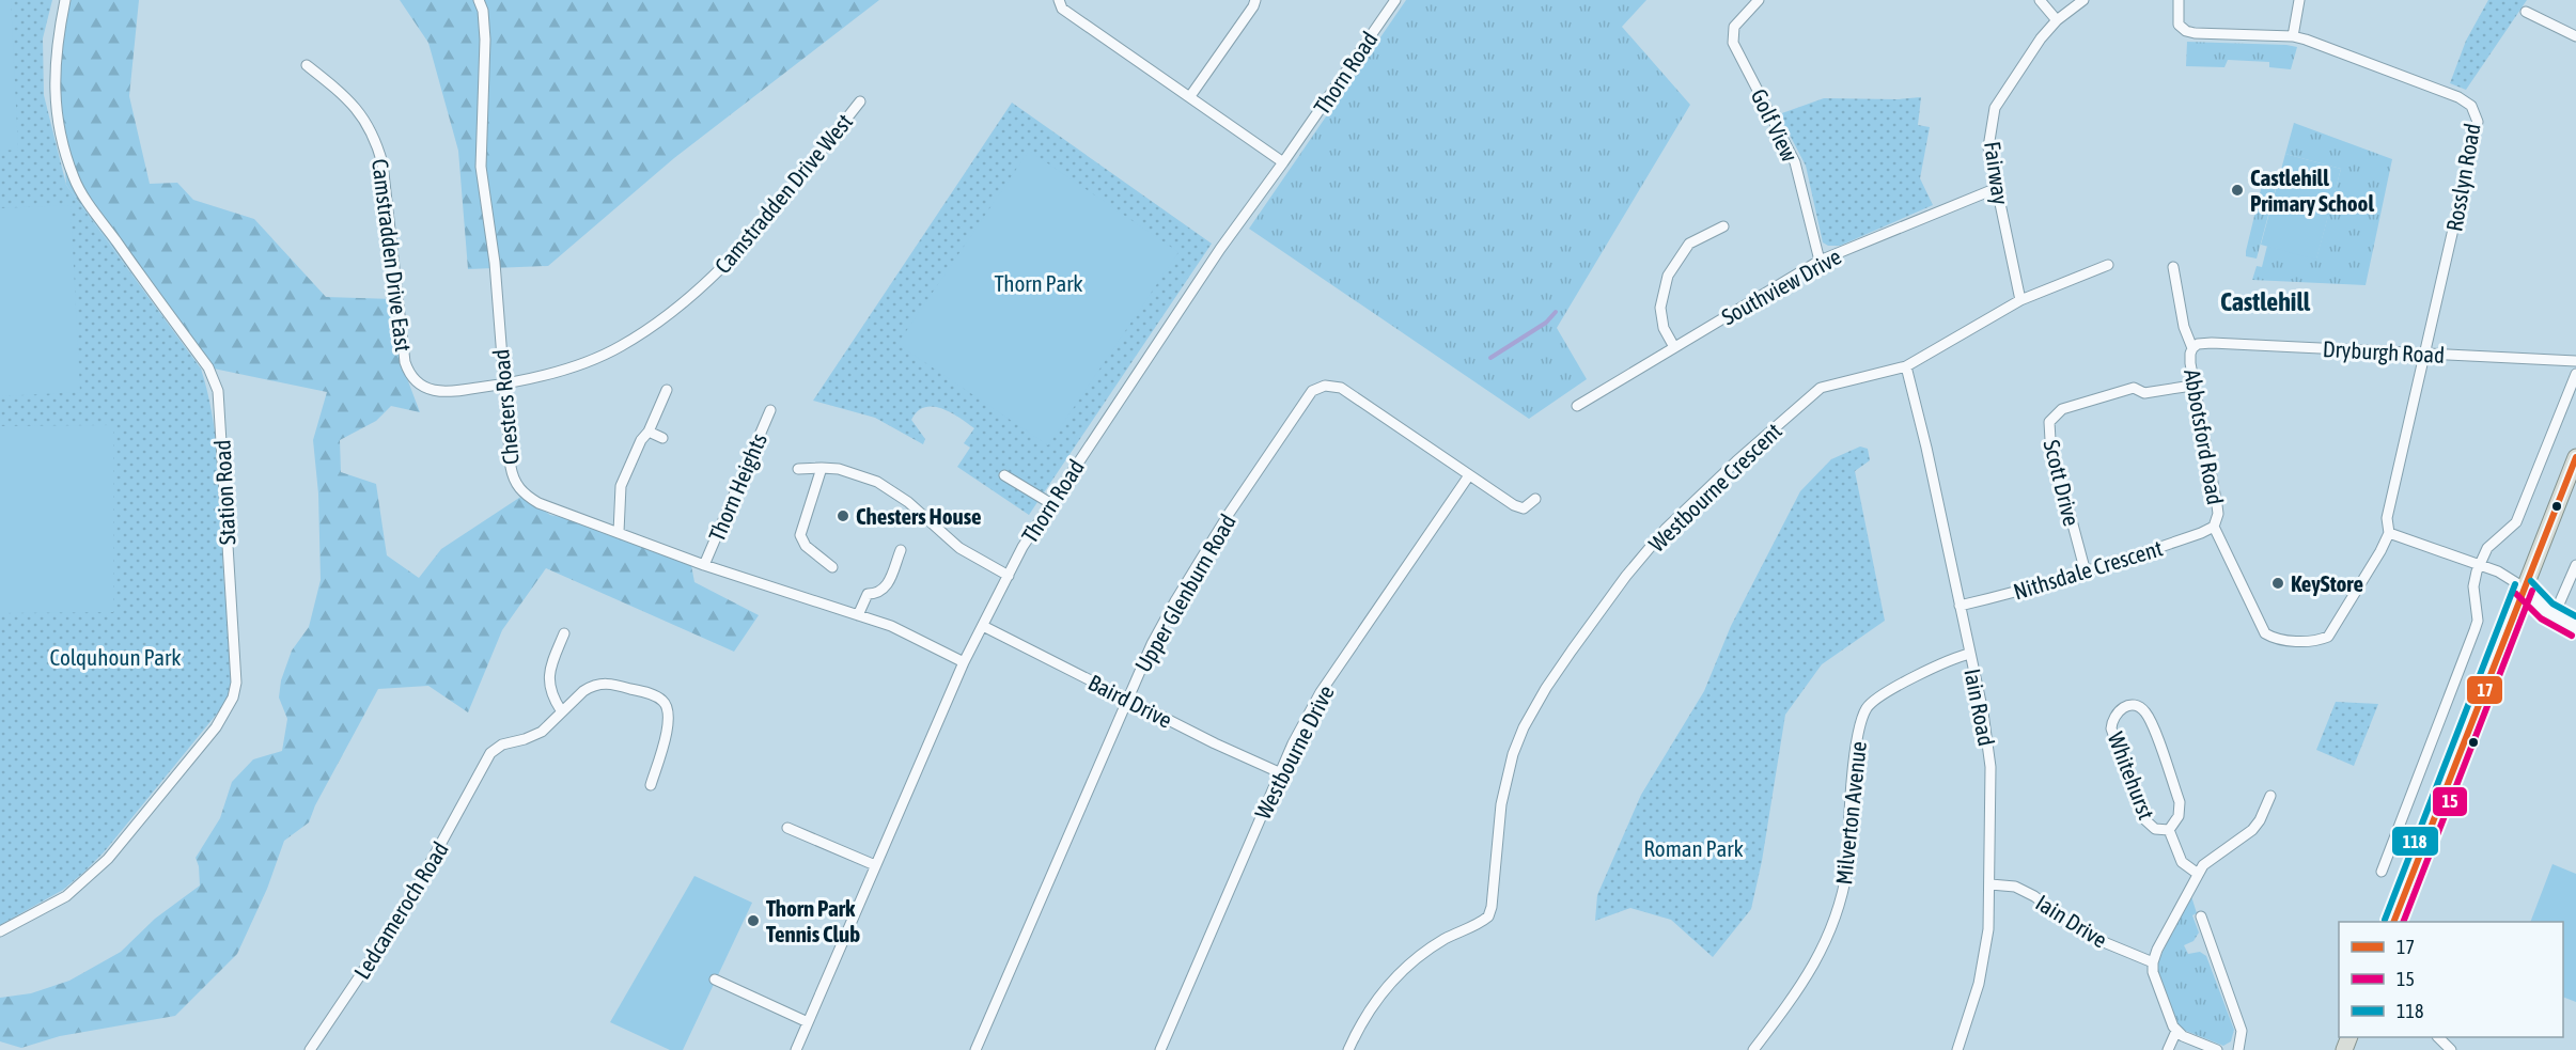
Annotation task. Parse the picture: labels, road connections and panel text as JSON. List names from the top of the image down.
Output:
{
  "streets": {
    "street": [
      "Thorn Road",
      "Golf View",
      "Fairway",
      "Rosslyn Road",
      "Camstradden Drive West",
      "Camstradden Drive East",
      "Southview Drive",
      "Dryburgh Road",
      "Chesters Road",
      "Abbotsford Road",
      "Scott Drive",
      "Thorn Heights",
      "Westbourne Crescent",
      "Station Road",
      "Nithsdale Crescent",
      "Upper Glenburn Road",
      "Baird Drive",
      "Iain Road",
      "Westbourne Drive",
      "Whitehurst",
      "Milverton Avenue",
      "Ledcameroch Road",
      "Iain Drive"
    ]
  },
  "crossings": [
    ["Thorn Road", "Chesters Road"],
    ["Thorn Road", "Baird Drive"],
    ["Golf View", "Southview Drive"],
    ["Fairway", "Southview Drive"],
    ["Fairway", "Westbourne Crescent"],
    ["Rosslyn Road", "Dryburgh Road"],
    ["Camstradden Drive West", "Camstradden Drive East"],
    ["Camstradden Drive West", "Chesters Road"],
    ["Camstradden Drive East", "Chesters Road"],
    ["Dryburgh Road", "Abbotsford Road"],
    ["Chesters Road", "Thorn Heights"],
    ["Abbotsford Road", "Nithsdale Crescent"],
    ["Scott Drive", "Nithsdale Crescent"],
    ["Westbourne Crescent", "Iain Road"],
    ["Nithsdale Crescent", "Iain Road"],
    ["Upper Glenburn Road", "Baird Drive"],
    ["Upper Glenburn Road", "Westbourne Drive"],
    ["Baird Drive", "Westbourne Drive"],
    ["Iain Road", "Milverton Avenue"],
    ["Iain Road", "Iain Drive"]
  ],
  "districts": ["Castlehill"],
  "parks": ["Thorn Park", "Colquhoun Park", "Roman Park"],
  "places": [
    "Castlehill Primary School",
    "Chesters House",
    "KeyStore",
    "Thorn Park Tennis Club"
  ],
  "lines": ["transit line 17", "transit line 118", "transit line 15"],
  "legend": ["17", "15", "118"]
}
